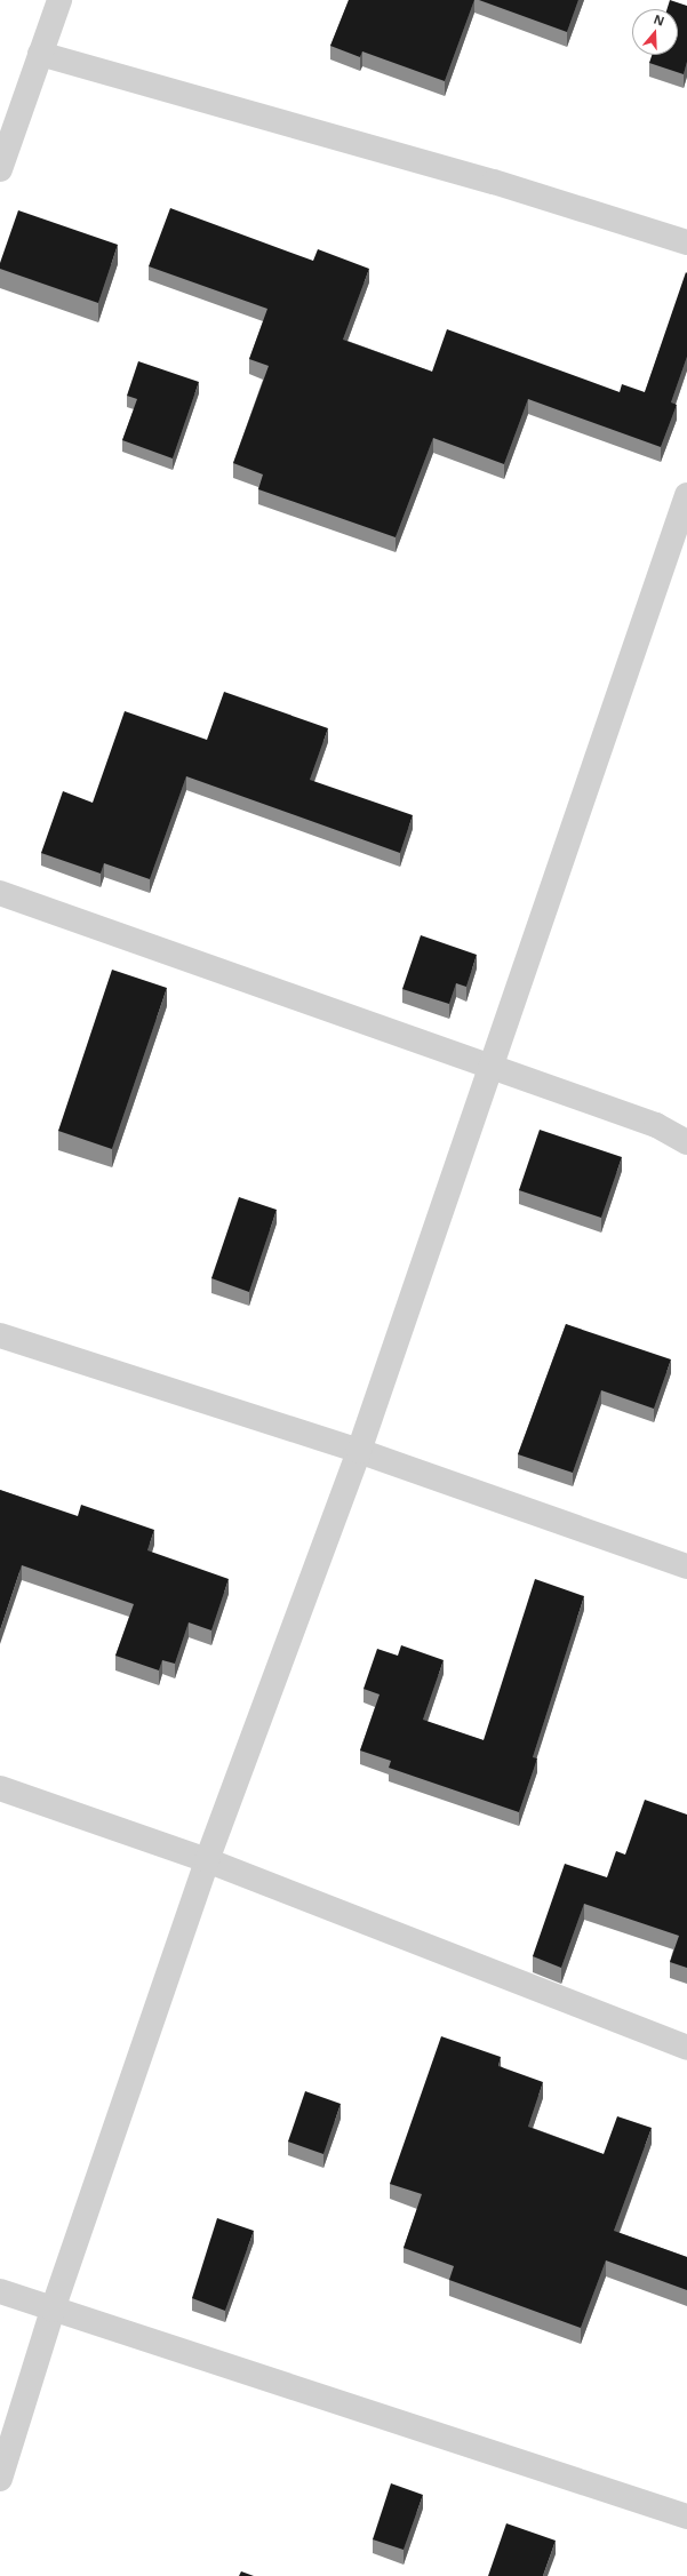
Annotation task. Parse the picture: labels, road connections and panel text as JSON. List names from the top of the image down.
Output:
{
  "north": "top"
}
